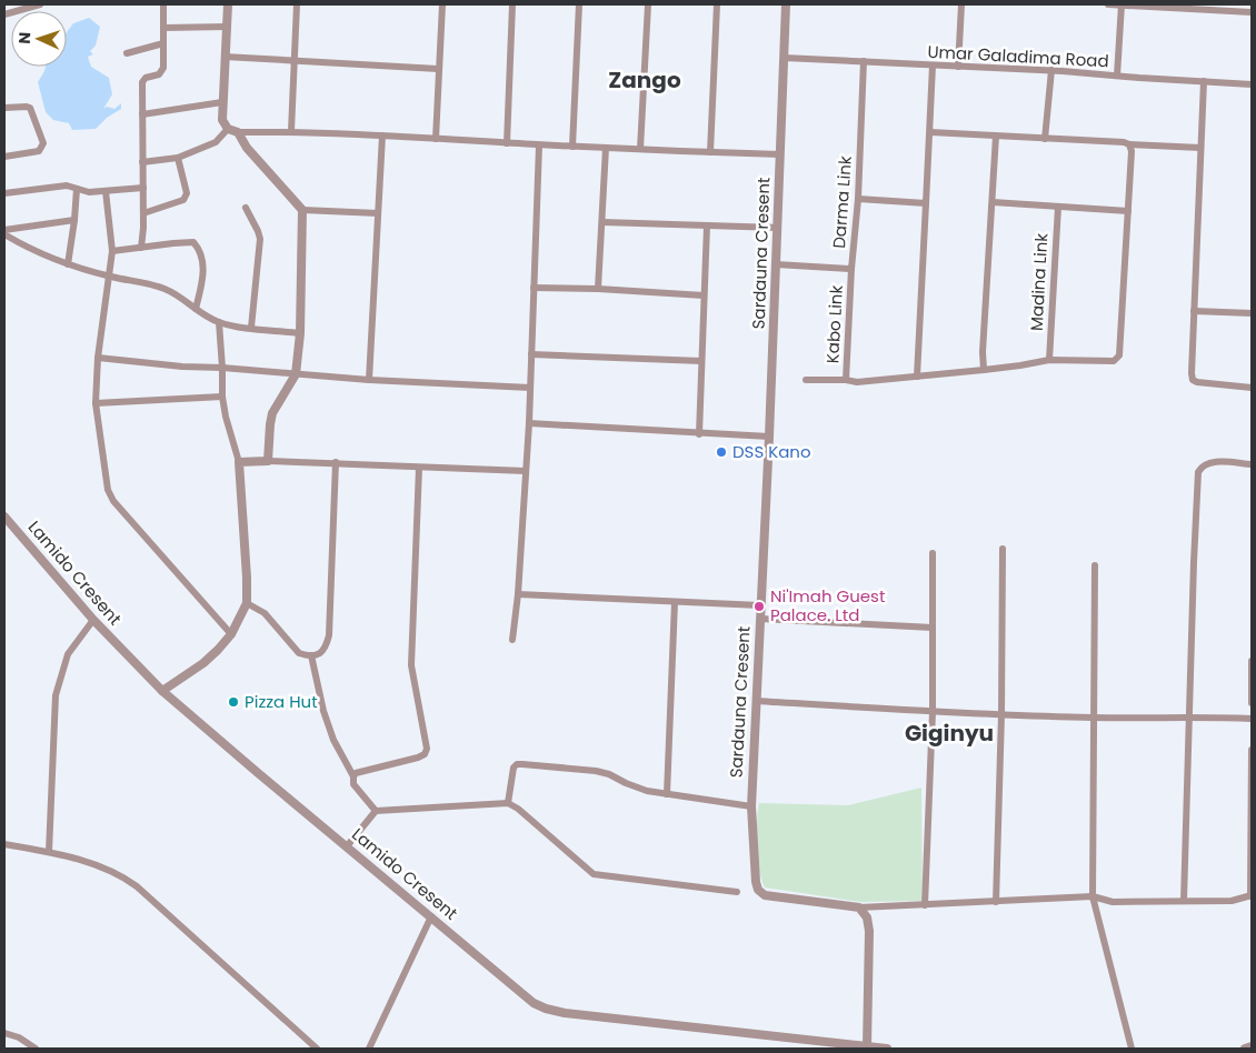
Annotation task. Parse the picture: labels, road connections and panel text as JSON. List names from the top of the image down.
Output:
{
  "streets": {
    "street": [
      "Umar Galadima Road",
      "Darma Link",
      "Sardauna Cresent",
      "Madina Link",
      "Kabo Link",
      "Lamido Cresent"
    ]
  },
  "crossings": [
    ["Umar Galadima Road", "Darma Link"],
    ["Umar Galadima Road", "Sardauna Cresent"],
    ["Darma Link", "Sardauna Cresent"],
    ["Darma Link", "Kabo Link"]
  ],
  "districts": ["Zango", "Giginyu"],
  "places": ["DSS Kano", "Ni'Imah Guest Palace. Ltd", "Pizza Hut"],
  "north": "left"
}
